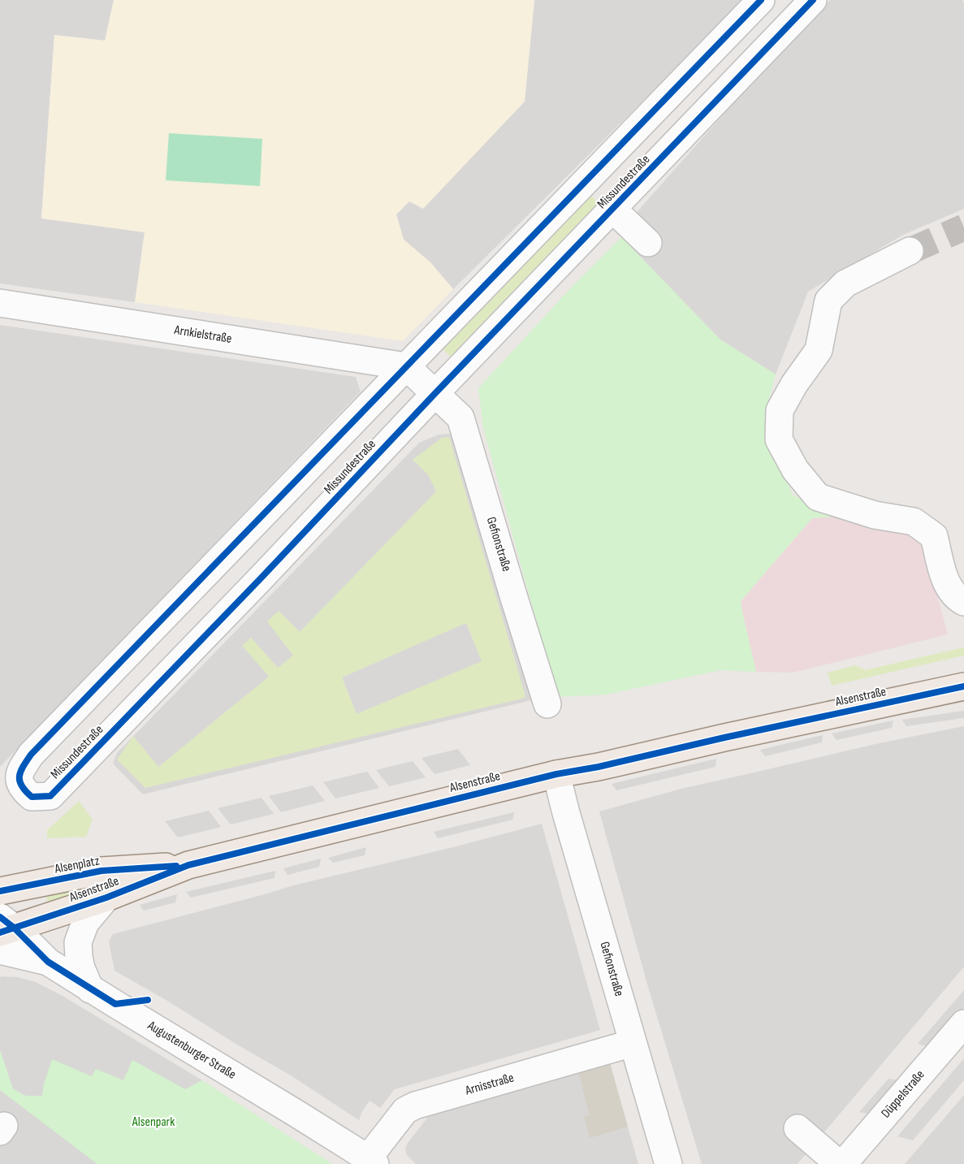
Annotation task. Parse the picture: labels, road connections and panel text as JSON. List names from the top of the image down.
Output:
{
  "streets": {
    "main road": ["Alsenstraße", "Alsenplatz"],
    "street": [
      "Missundestraße",
      "Arnkielstraße",
      "Gefionstraße",
      "Augustenburger Straße",
      "Arnisstraße",
      "Düppelstraße"
    ]
  },
  "crossings": [
    ["Missundestraße", "Arnkielstraße"],
    ["Missundestraße", "Gefionstraße"],
    ["Gefionstraße", "Alsenstraße"],
    ["Gefionstraße", "Arnisstraße"],
    ["Alsenstraße", "Alsenplatz"],
    ["Alsenstraße", "Augustenburger Straße"],
    ["Augustenburger Straße", "Arnisstraße"]
  ],
  "parks": ["Alsenpark"]
}
